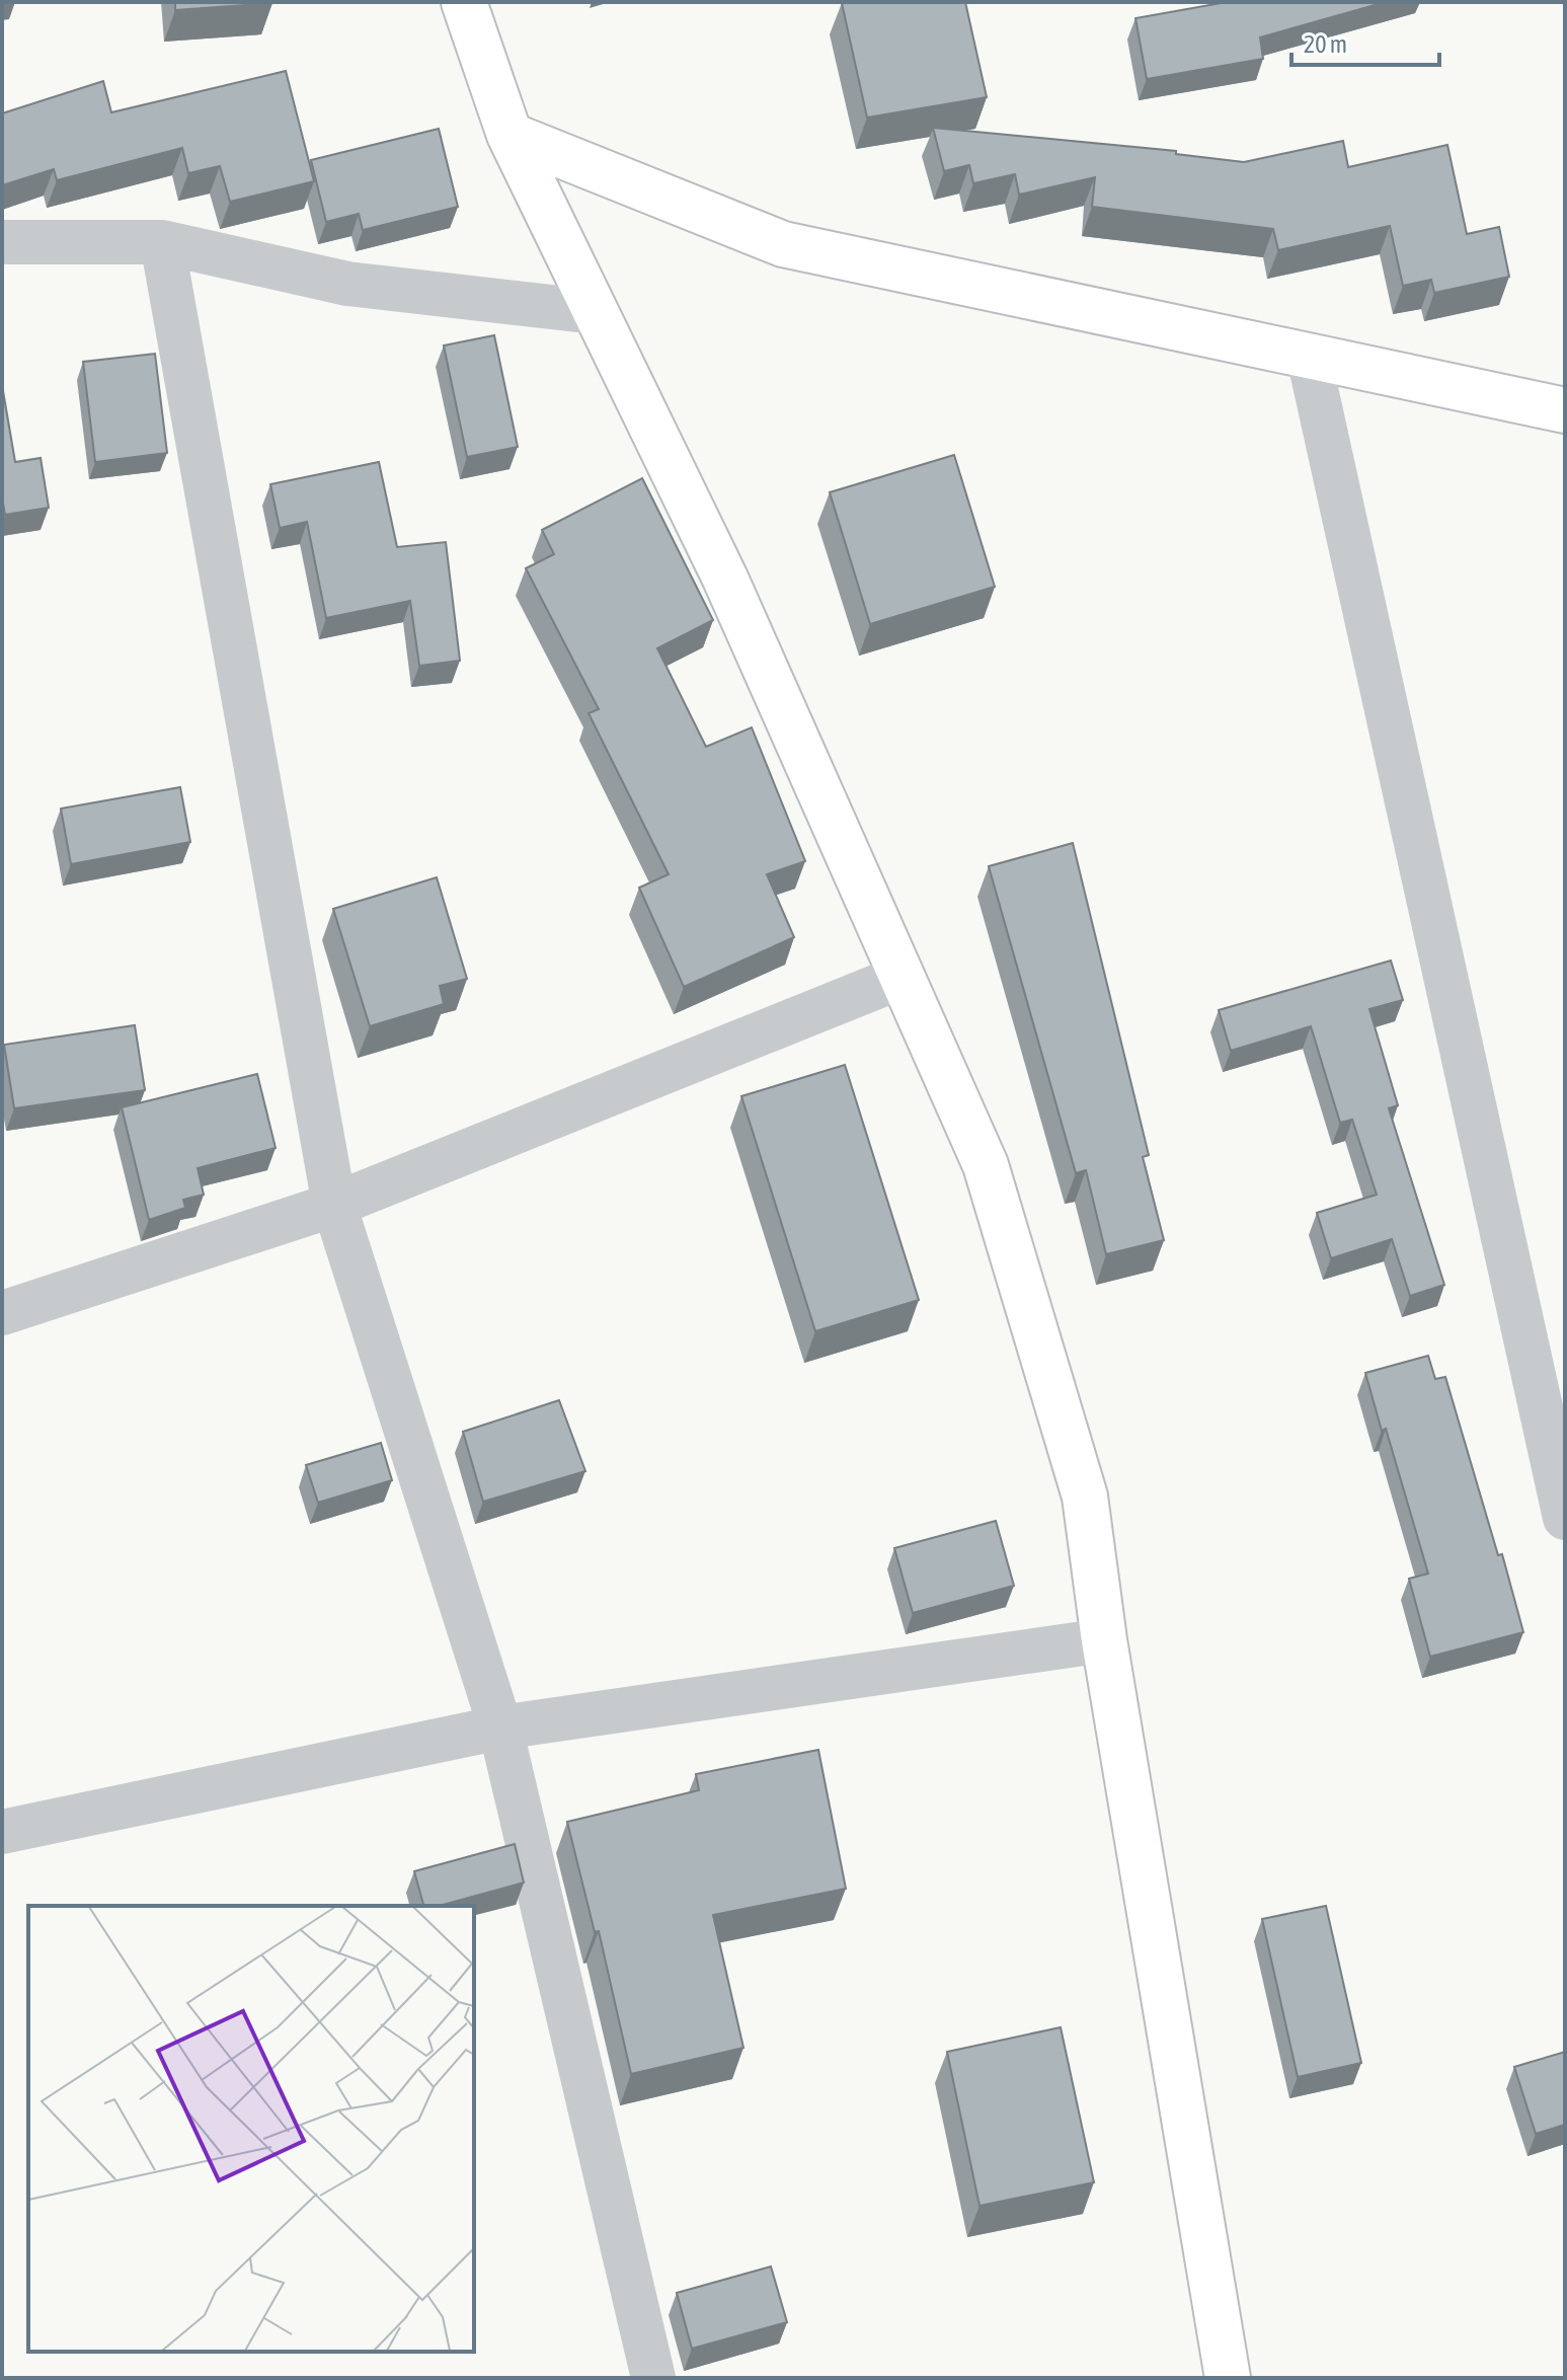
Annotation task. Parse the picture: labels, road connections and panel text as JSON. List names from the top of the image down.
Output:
{
  "scale_bar": "20 m"
}
